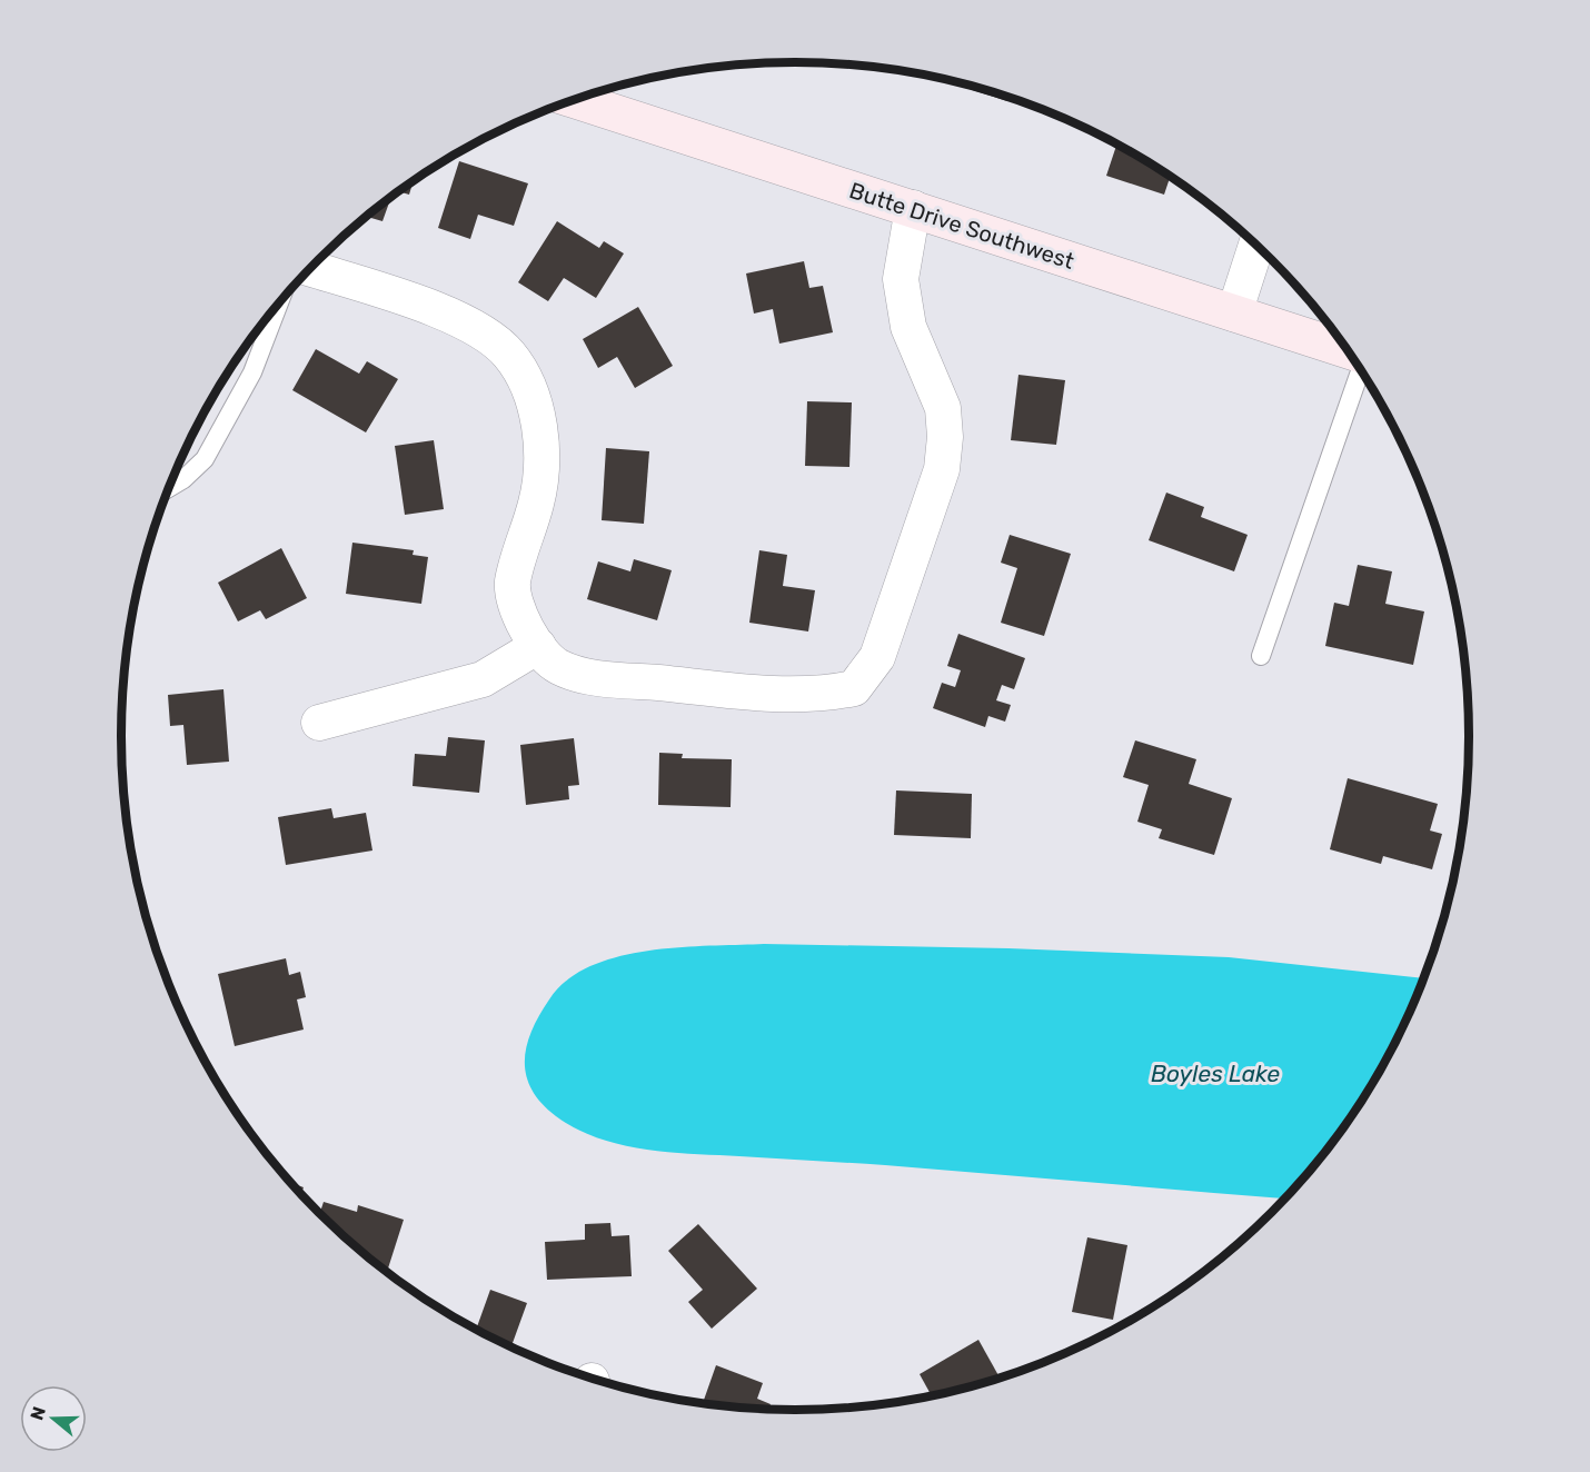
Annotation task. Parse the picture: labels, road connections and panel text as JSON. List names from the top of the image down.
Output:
{
  "streets": {
    "street": ["Butte Drive Southwest"]
  },
  "water": ["Boyles Lake"],
  "north": "left"
}
